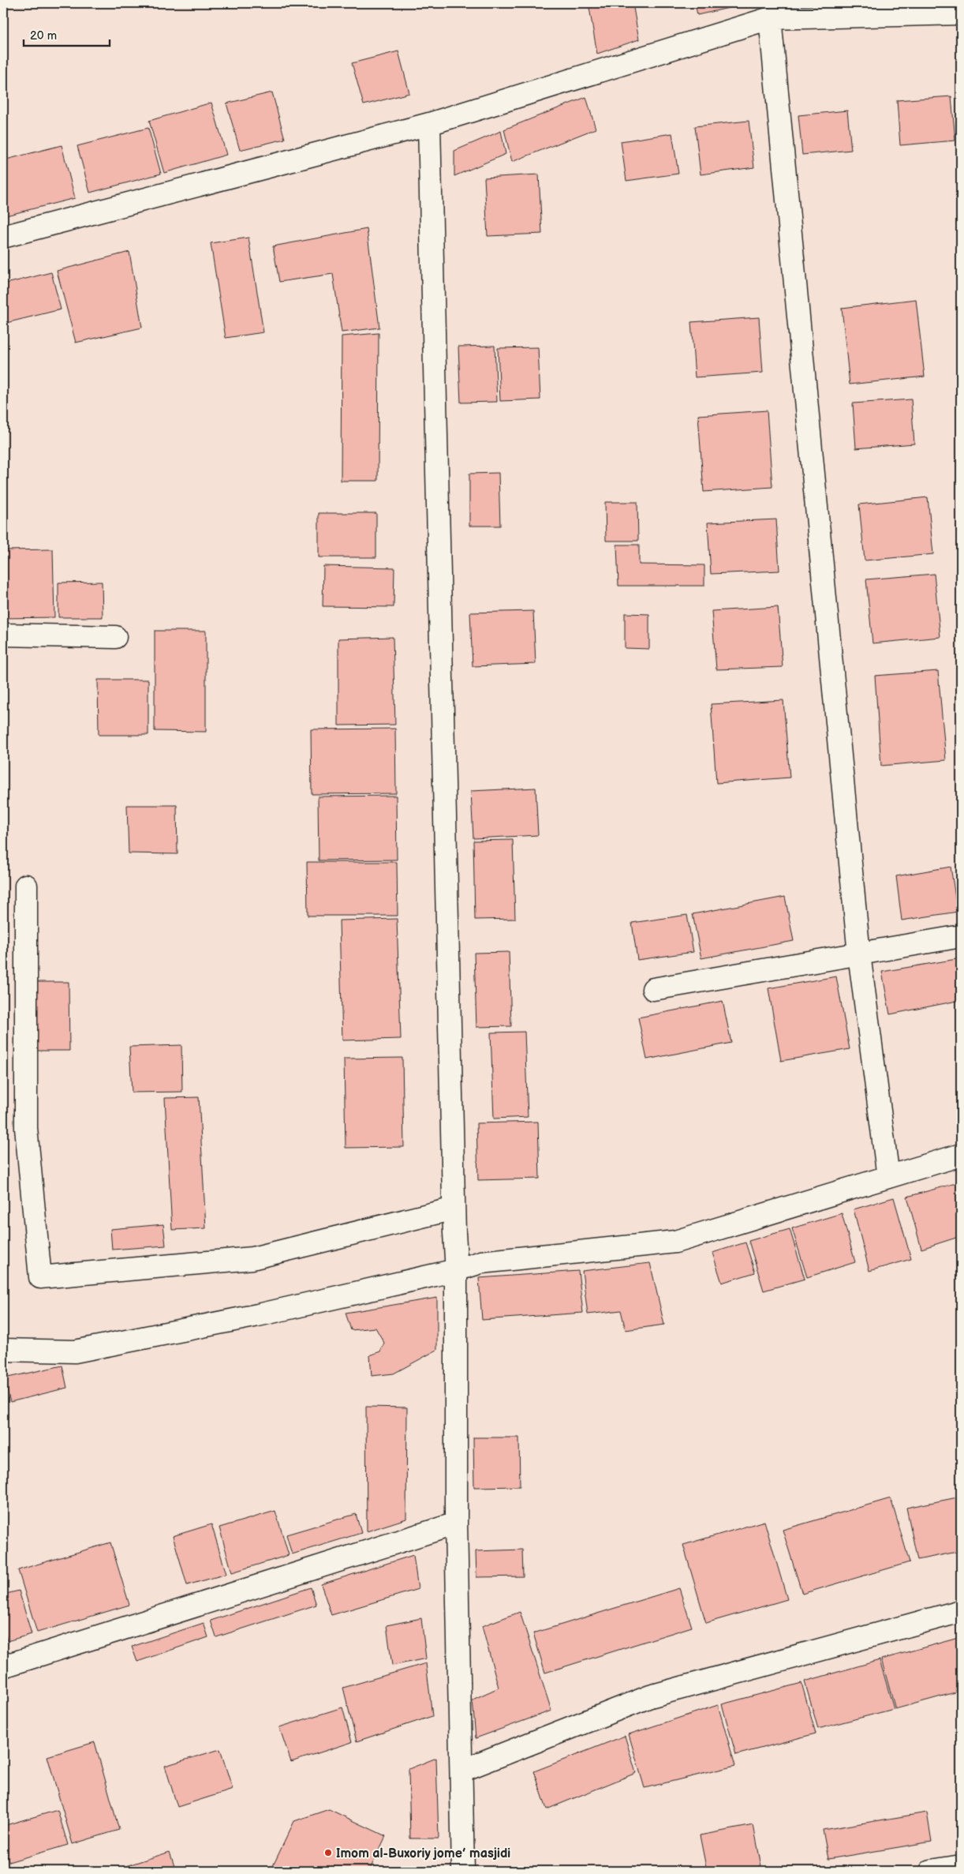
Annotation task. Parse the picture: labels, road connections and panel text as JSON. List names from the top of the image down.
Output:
{
  "places": ["Imom al-Buxoriy jome’ masjidi"],
  "scale_bar": "20 m"
}
